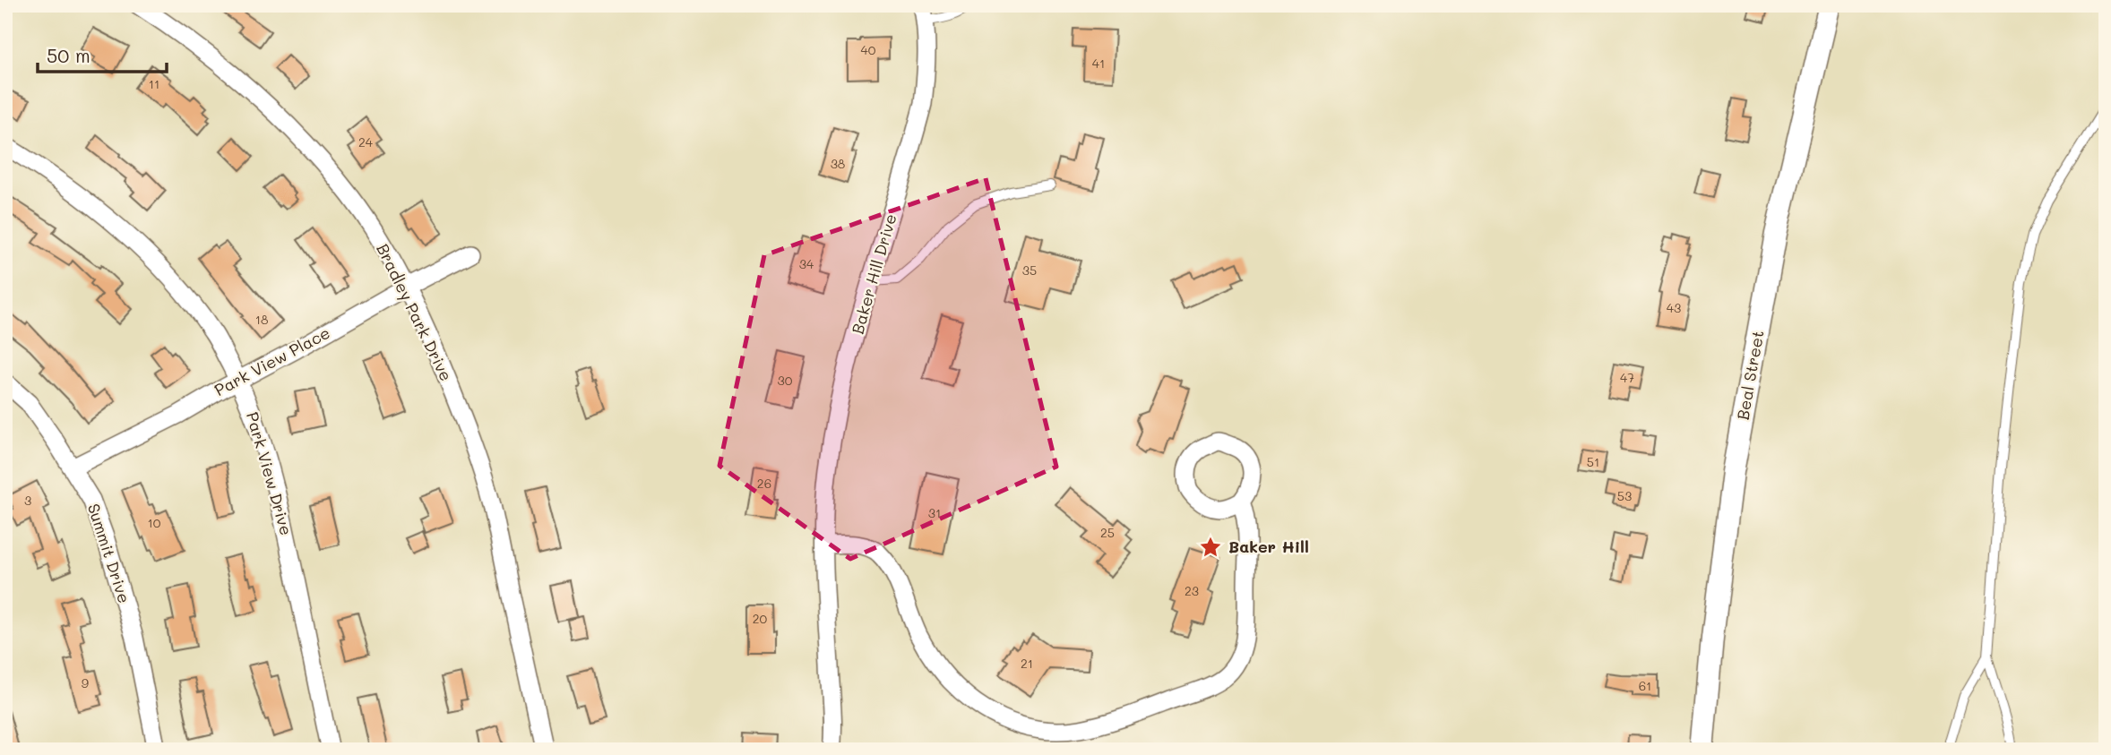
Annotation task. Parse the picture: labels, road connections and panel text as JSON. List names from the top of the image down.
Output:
{
  "streets": {
    "street": [
      "Baker Hill Drive",
      "Bradley Park Drive",
      "Park View Place",
      "Beal Street",
      "Park View Drive",
      "Summit Drive"
    ]
  },
  "crossings": [
    ["Bradley Park Drive", "Park View Place"],
    ["Park View Place", "Park View Drive"],
    ["Park View Place", "Summit Drive"]
  ],
  "places": {
    "place": ["Baker Hill"]
  },
  "house_numbers": [
    "40",
    "41",
    "11",
    "24",
    "38",
    "34",
    "35",
    "43",
    "18",
    "47",
    "30",
    "51",
    "26",
    "53",
    "3",
    "31",
    "10",
    "25",
    "23",
    "20",
    "21",
    "9",
    "61"
  ],
  "scale_bar": "50 m"
}
